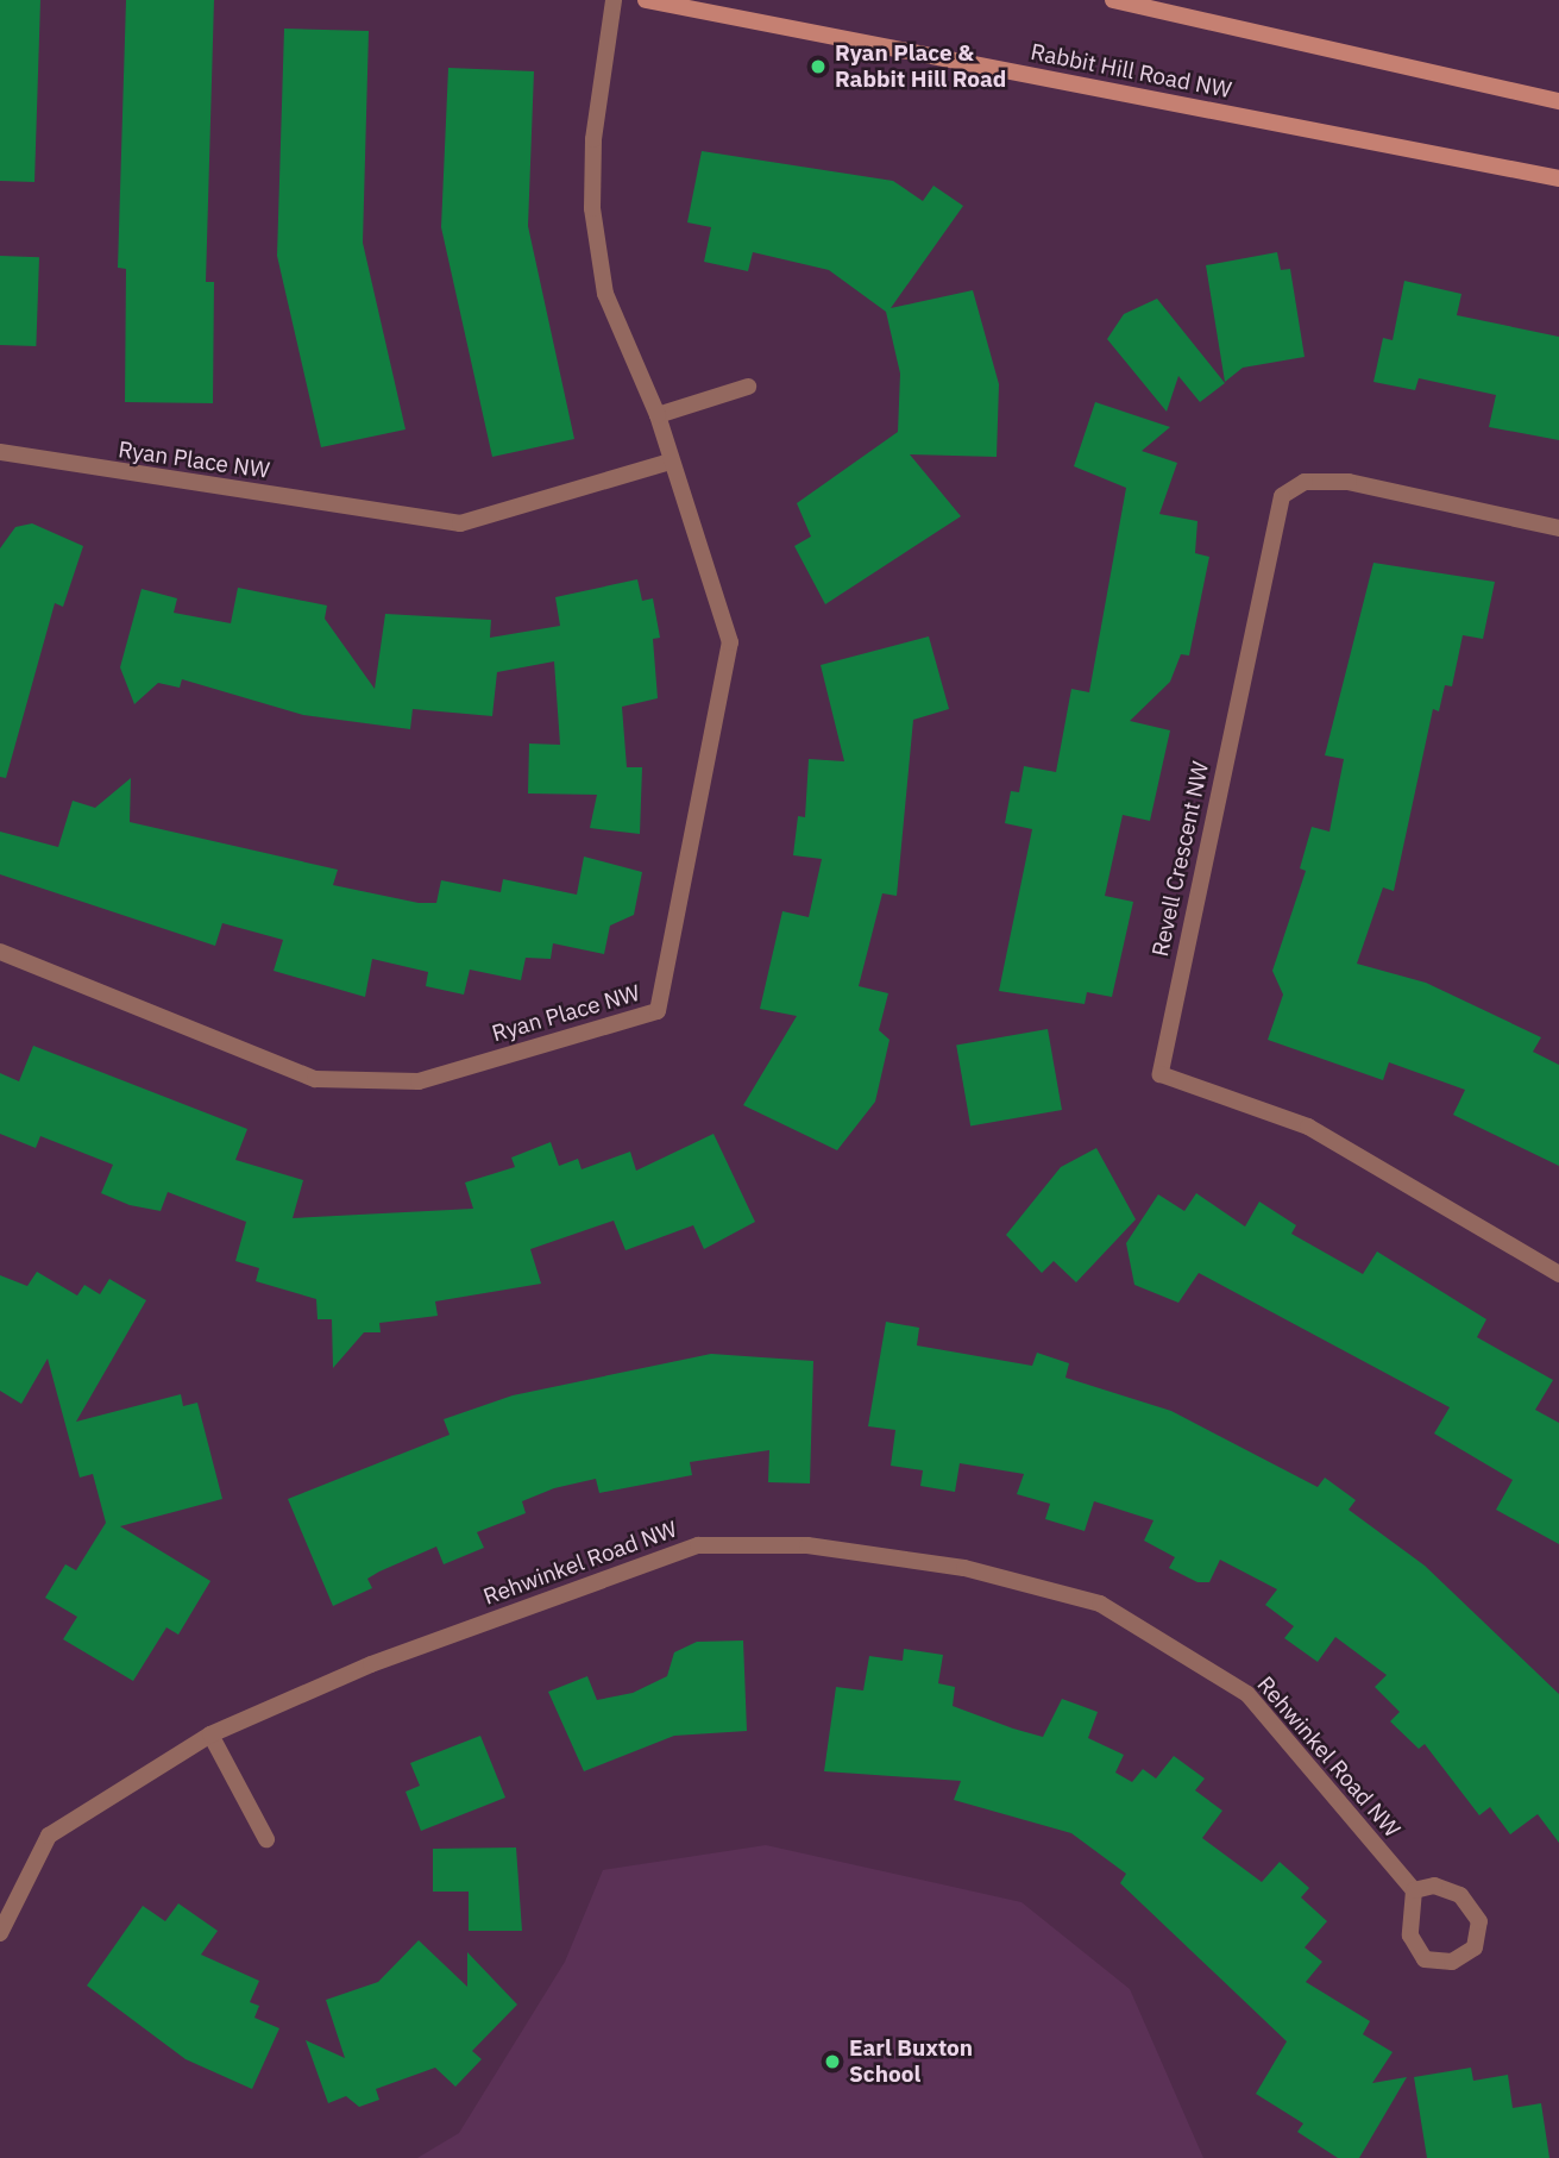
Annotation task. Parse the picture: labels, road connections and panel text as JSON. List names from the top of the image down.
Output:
{
  "streets": {
    "main road": ["Rabbit Hill Road NW"],
    "street": ["Ryan Place NW", "Revell Crescent NW", "Rehwinkel Road NW"]
  },
  "places": ["Ryan Place & Rabbit Hill Road", "Earl Buxton School"]
}
